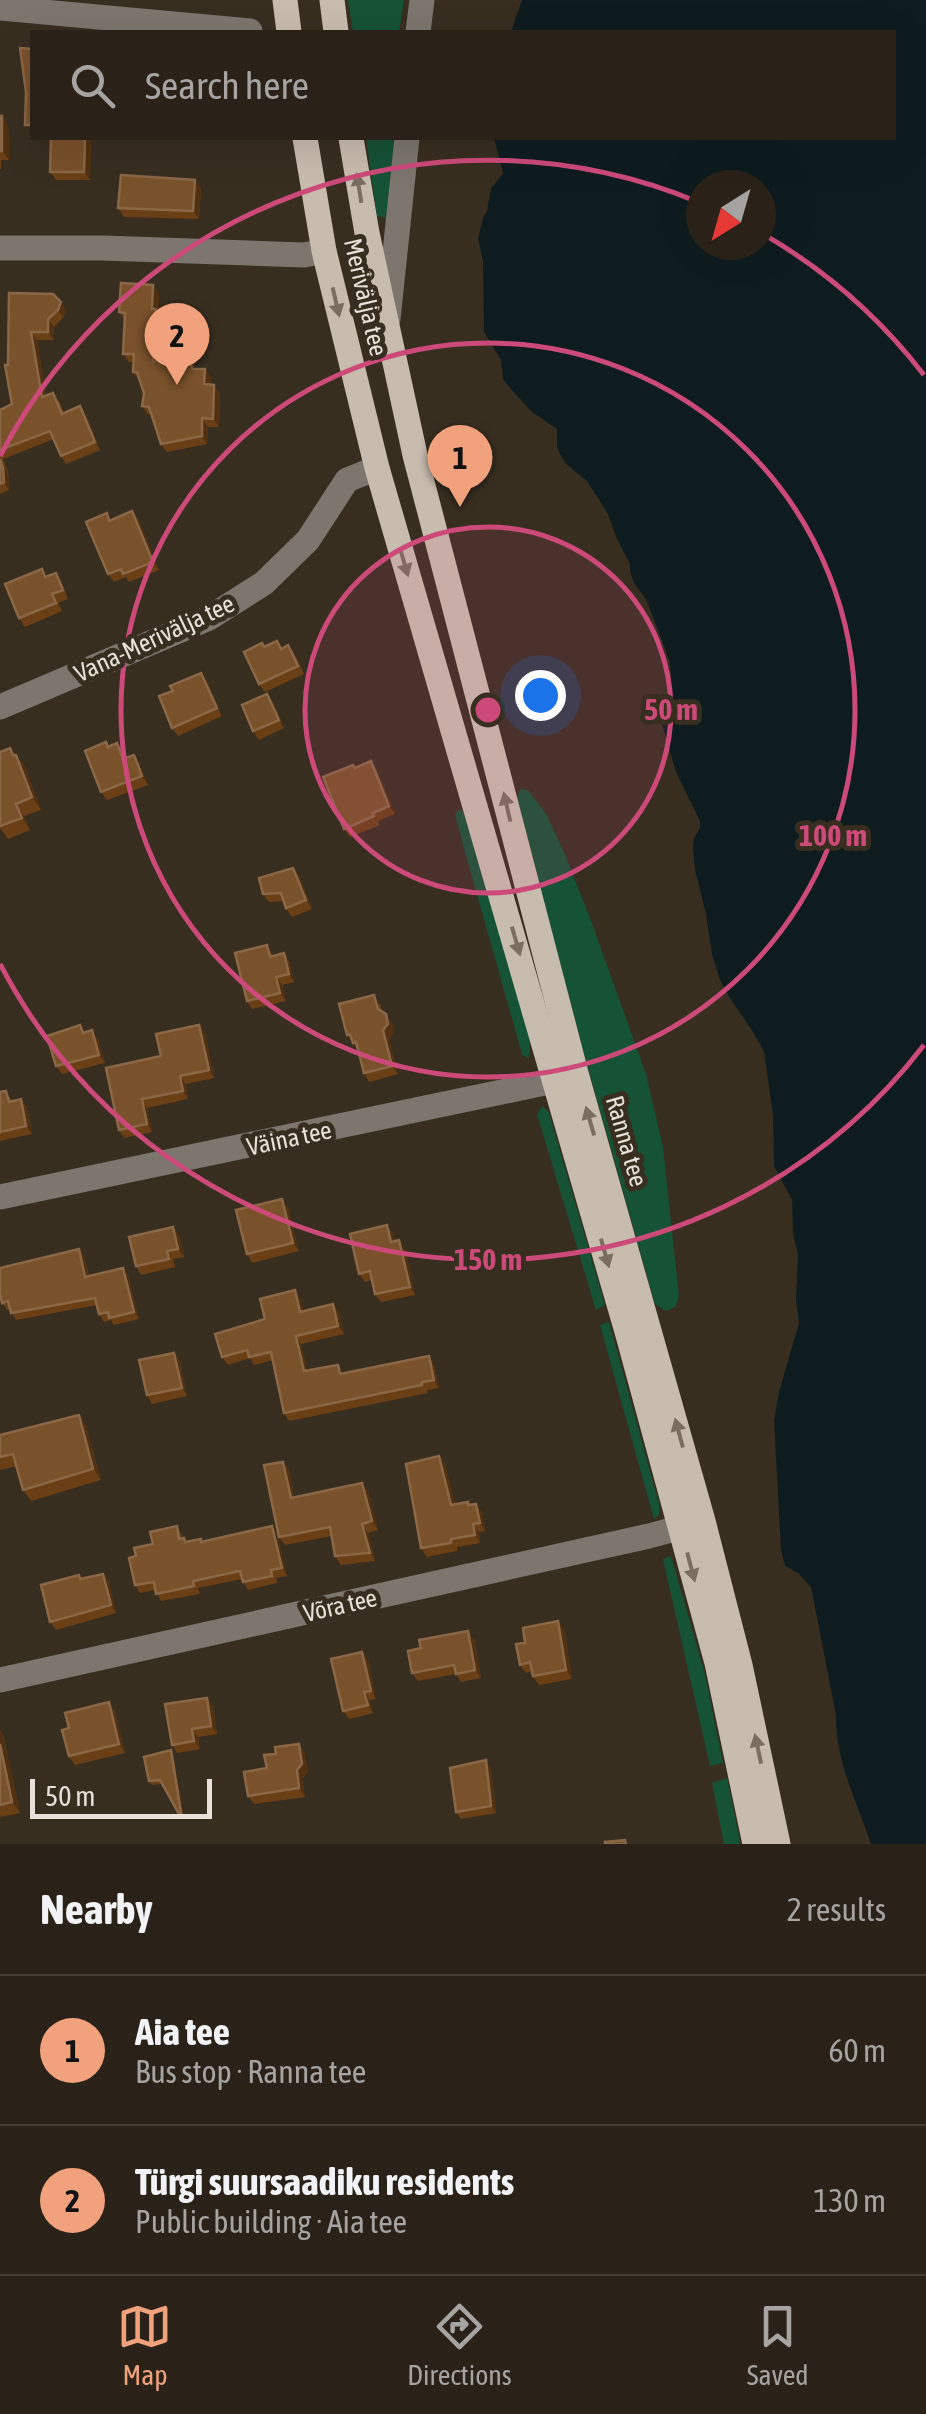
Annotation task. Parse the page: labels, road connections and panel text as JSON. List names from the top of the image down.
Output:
{
  "streets": {
    "main road": ["Merivälja tee", "Ranna tee"],
    "street": ["Vana-Merivälja tee", "Väina tee", "Võra tee"]
  },
  "crossings": [
    ["Merivälja tee", "Vana-Merivälja tee"],
    ["Merivälja tee", "Ranna tee"],
    ["Vana-Merivälja tee", "Ranna tee"],
    ["Väina tee", "Ranna tee"],
    ["Ranna tee", "Võra tee"]
  ],
  "scale_bar": "50 m",
  "north": "bottom left",
  "page": {
    "search": "Search here",
    "pins": ["2", "1"],
    "scale": "50 m",
    "heading": ["Nearby", "2 results"],
    "list": [
      {
        "mark": "1",
        "name": "Aia tee",
        "note": "Bus stop · Ranna tee",
        "value": "60 m"
      },
      {
        "mark": "2",
        "name": "Türgi suursaadiku residents",
        "note": "Public building · Aia tee",
        "value": "130 m"
      }
    ],
    "nav": ["Map", "Directions", "Saved"]
  },
  "rings": ["50 m", "100 m", "150 m"]
}
